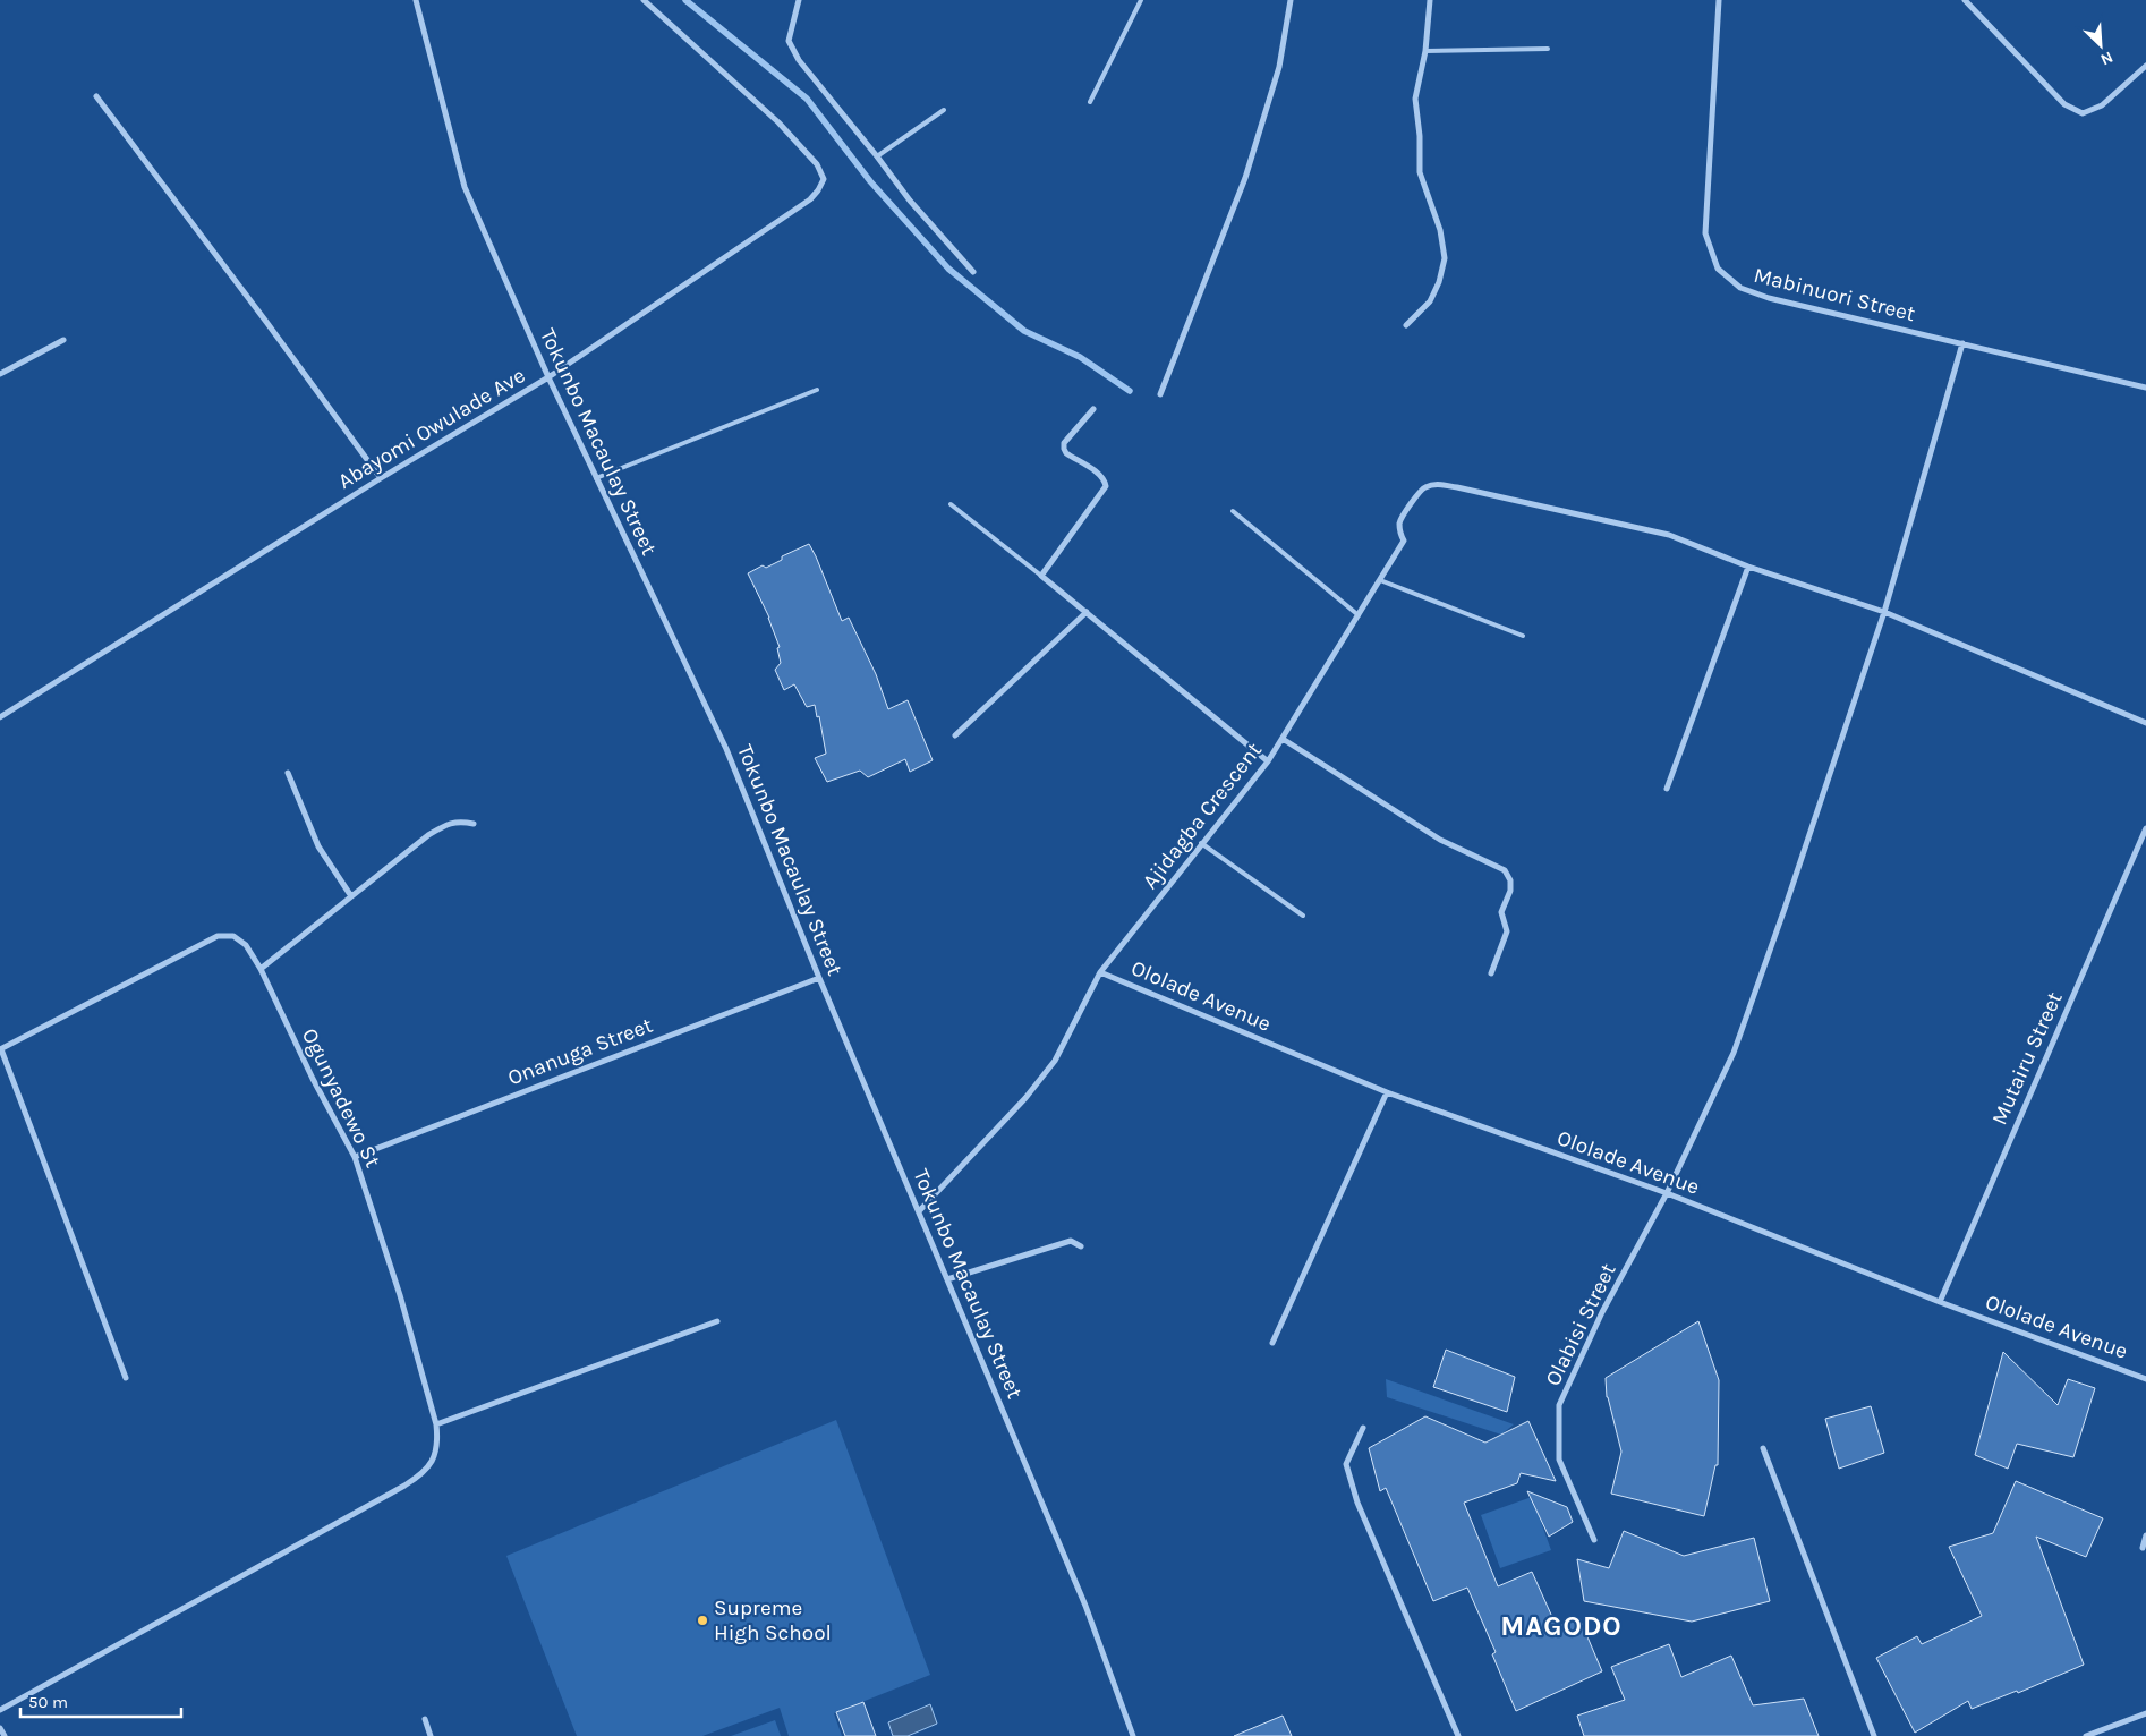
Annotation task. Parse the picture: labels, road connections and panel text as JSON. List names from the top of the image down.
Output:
{
  "streets": {
    "street": [
      "Mabinuori Street",
      "Abayomi Owulade Ave",
      "Tokunbo Macaulay Street",
      "Ajidagba Crescent",
      "Ololade Avenue",
      "Onanuga Street",
      "Mutairu Street",
      "Ogunyadewo St",
      "Olabisi Street"
    ]
  },
  "crossings": [
    ["Mabinuori Street", "Olabisi Street"],
    ["Abayomi Owulade Ave", "Tokunbo Macaulay Street"],
    ["Tokunbo Macaulay Street", "Ajidagba Crescent"],
    ["Tokunbo Macaulay Street", "Onanuga Street"],
    ["Ajidagba Crescent", "Ololade Avenue"],
    ["Ololade Avenue", "Mutairu Street"],
    ["Ololade Avenue", "Olabisi Street"],
    ["Onanuga Street", "Ogunyadewo St"]
  ],
  "districts": ["MAGODO"],
  "places": ["Supreme High School"],
  "scale_bar": "50 m",
  "north": "bottom right"
}
